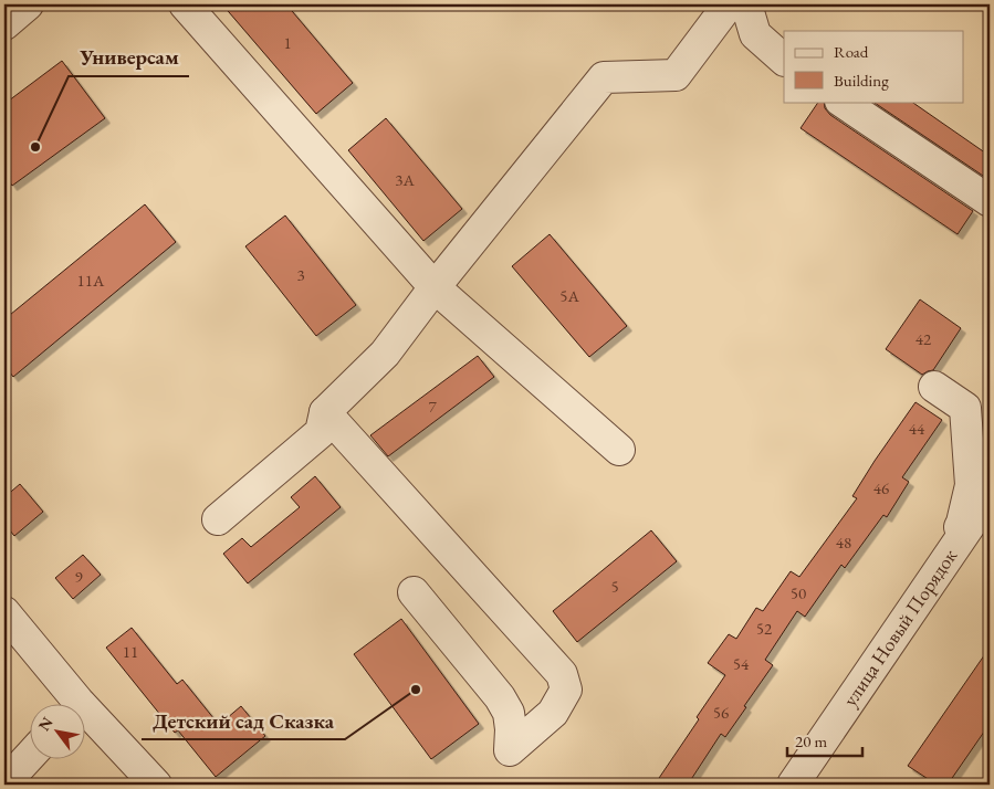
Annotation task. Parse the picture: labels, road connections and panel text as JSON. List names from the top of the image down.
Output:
{
  "streets": {
    "street": ["улица Новый Порядок"]
  },
  "places": ["Универсам", "Детский сад Сказка"],
  "house_numbers": [
    "1",
    "3А",
    "3",
    "11А",
    "5А",
    "42",
    "7",
    "44",
    "46",
    "48",
    "9",
    "5",
    "50",
    "52",
    "11",
    "54",
    "56"
  ],
  "legend": ["Road", "Building"],
  "scale_bar": "20 m",
  "north": "top left"
}
